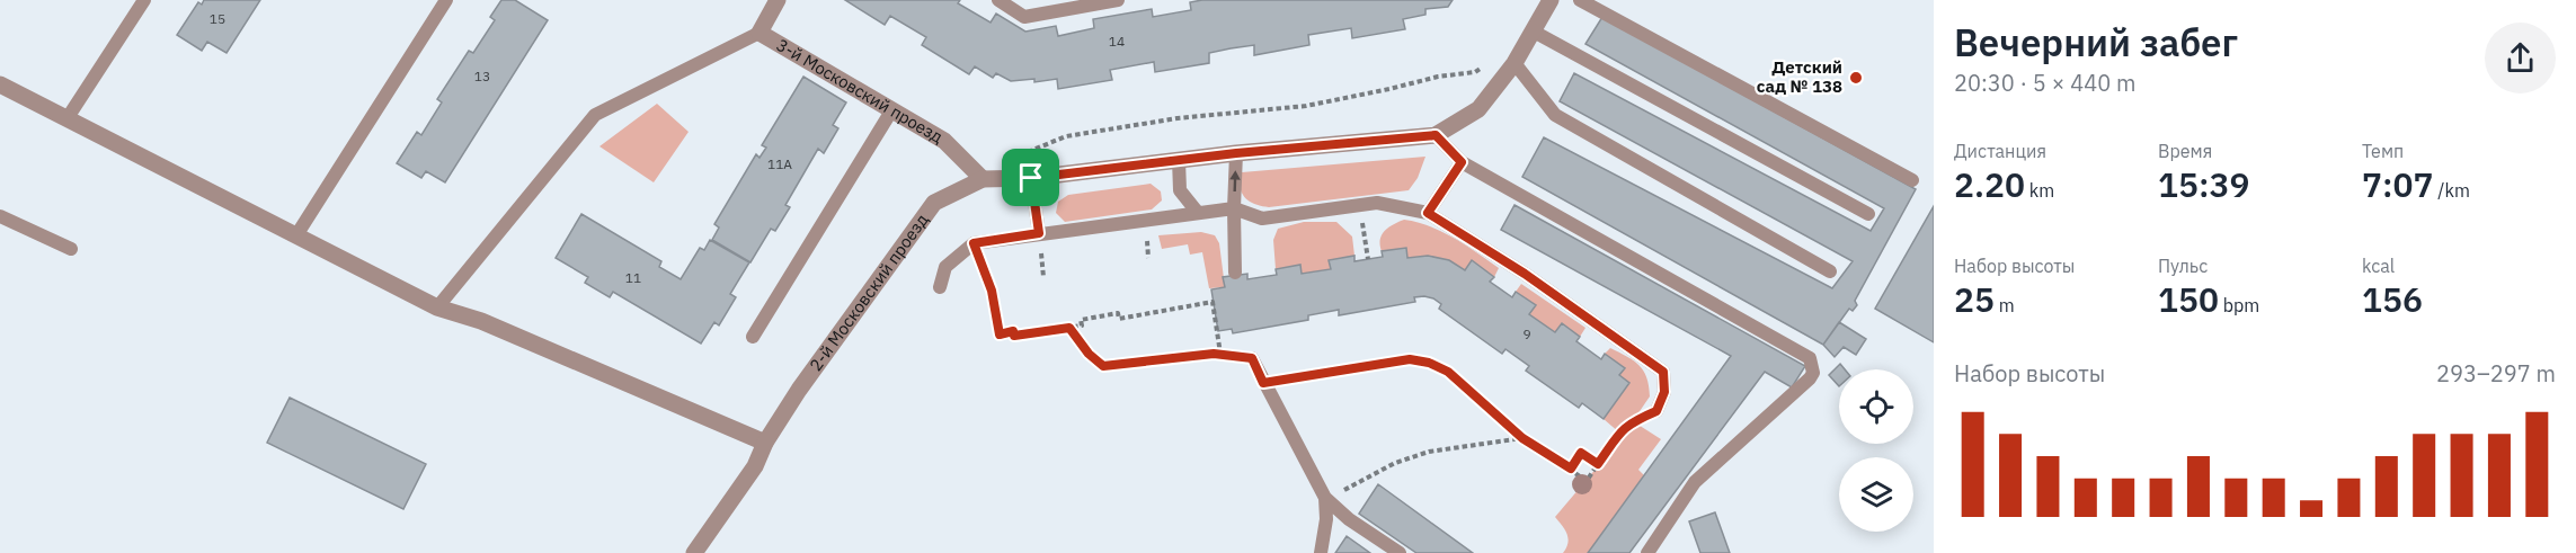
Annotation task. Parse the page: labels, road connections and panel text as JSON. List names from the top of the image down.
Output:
{
  "streets": {
    "street": ["3-й Московский проезд", "2-й Московский проезд"]
  },
  "crossings": [
    ["3-й Московский проезд", "2-й Московский проезд"]
  ],
  "places": ["Детский сад № 138"],
  "house_numbers": [
    "15",
    "14",
    "13",
    "11А",
    "11",
    "9"
  ],
  "page": {
    "heading": ["Вечерний забег", "20:30 · 5 × 440 m"],
    "stats": [
      ["Дистанция", "2.20 km"],
      ["Время", "15:39"],
      ["Темп", "7:07 /km"],
      ["Набор высоты", "25 m"],
      ["Пульс", "150 bpm"],
      ["kcal", "156"]
    ],
    "chart": ["Набор высоты", "293–297 m"]
  }
}
